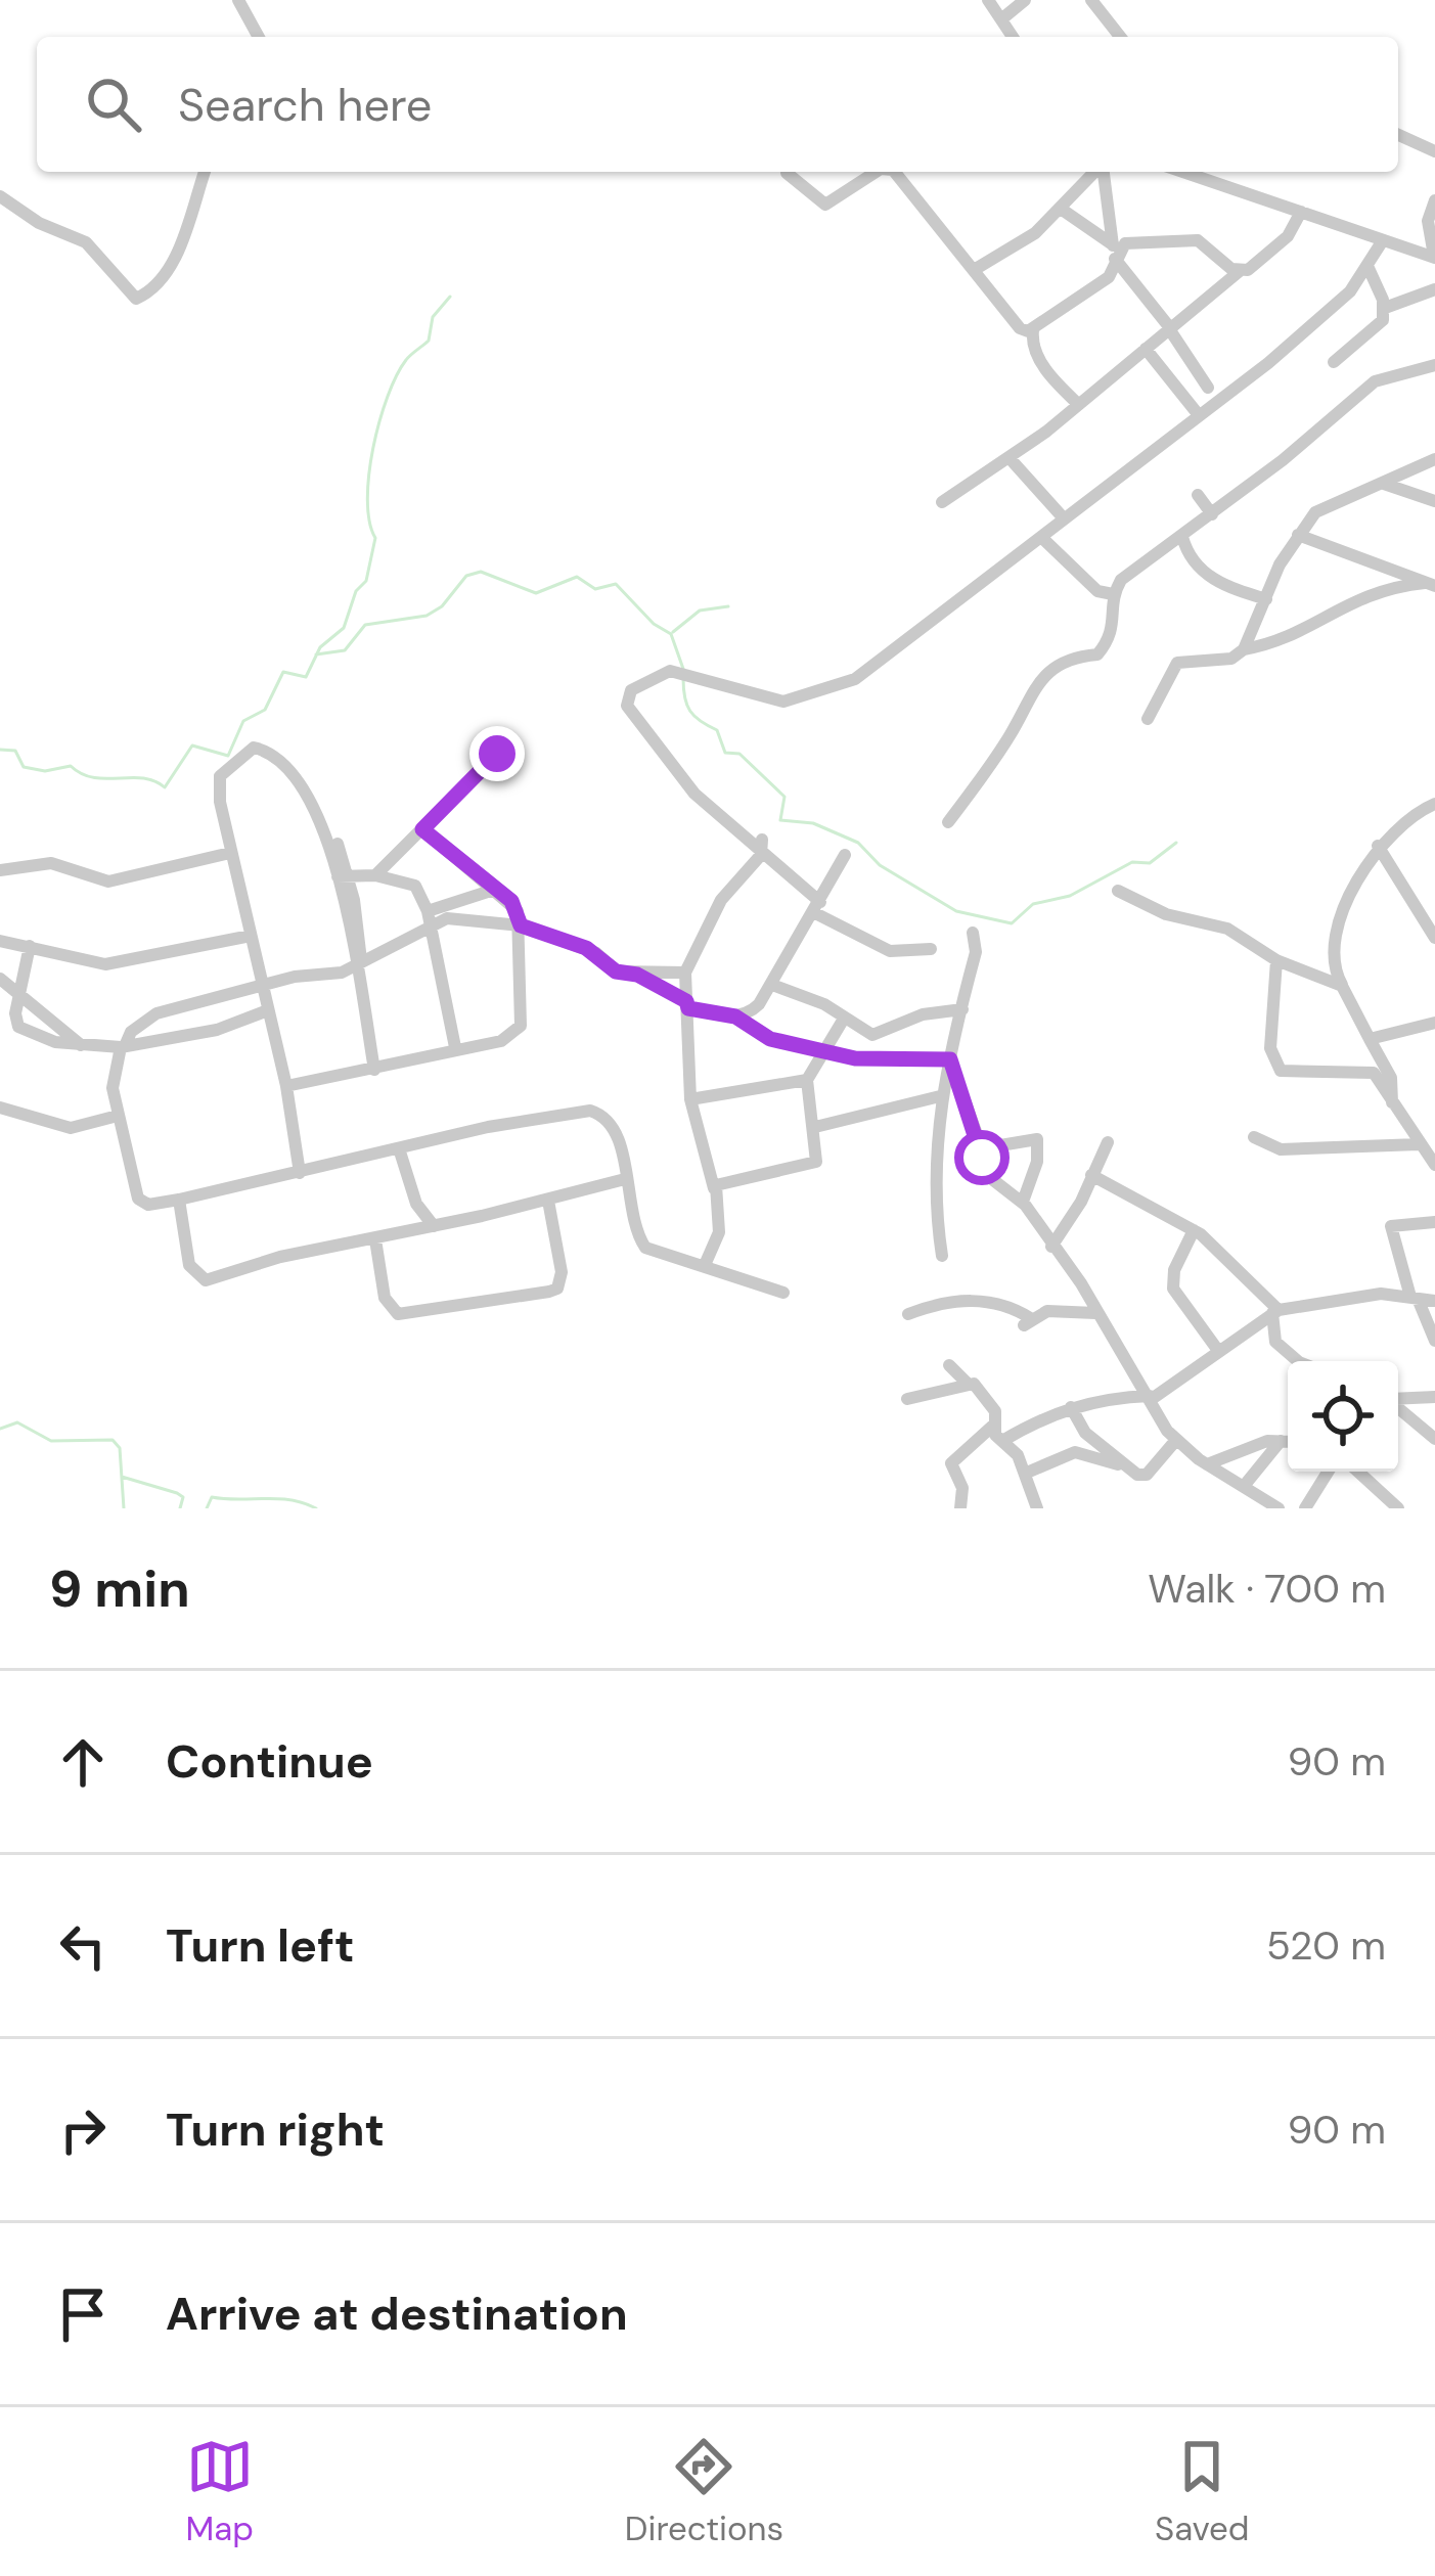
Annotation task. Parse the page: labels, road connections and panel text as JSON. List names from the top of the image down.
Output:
{
  "page": {
    "search": "Search here",
    "heading": ["9 min", "Walk · 700 m"],
    "list": [
      ["Continue", "90 m"],
      ["Turn left", "520 m"],
      ["Turn right", "90 m"],
      "Arrive at destination"
    ],
    "nav": ["Map", "Directions", "Saved"]
  }
}
